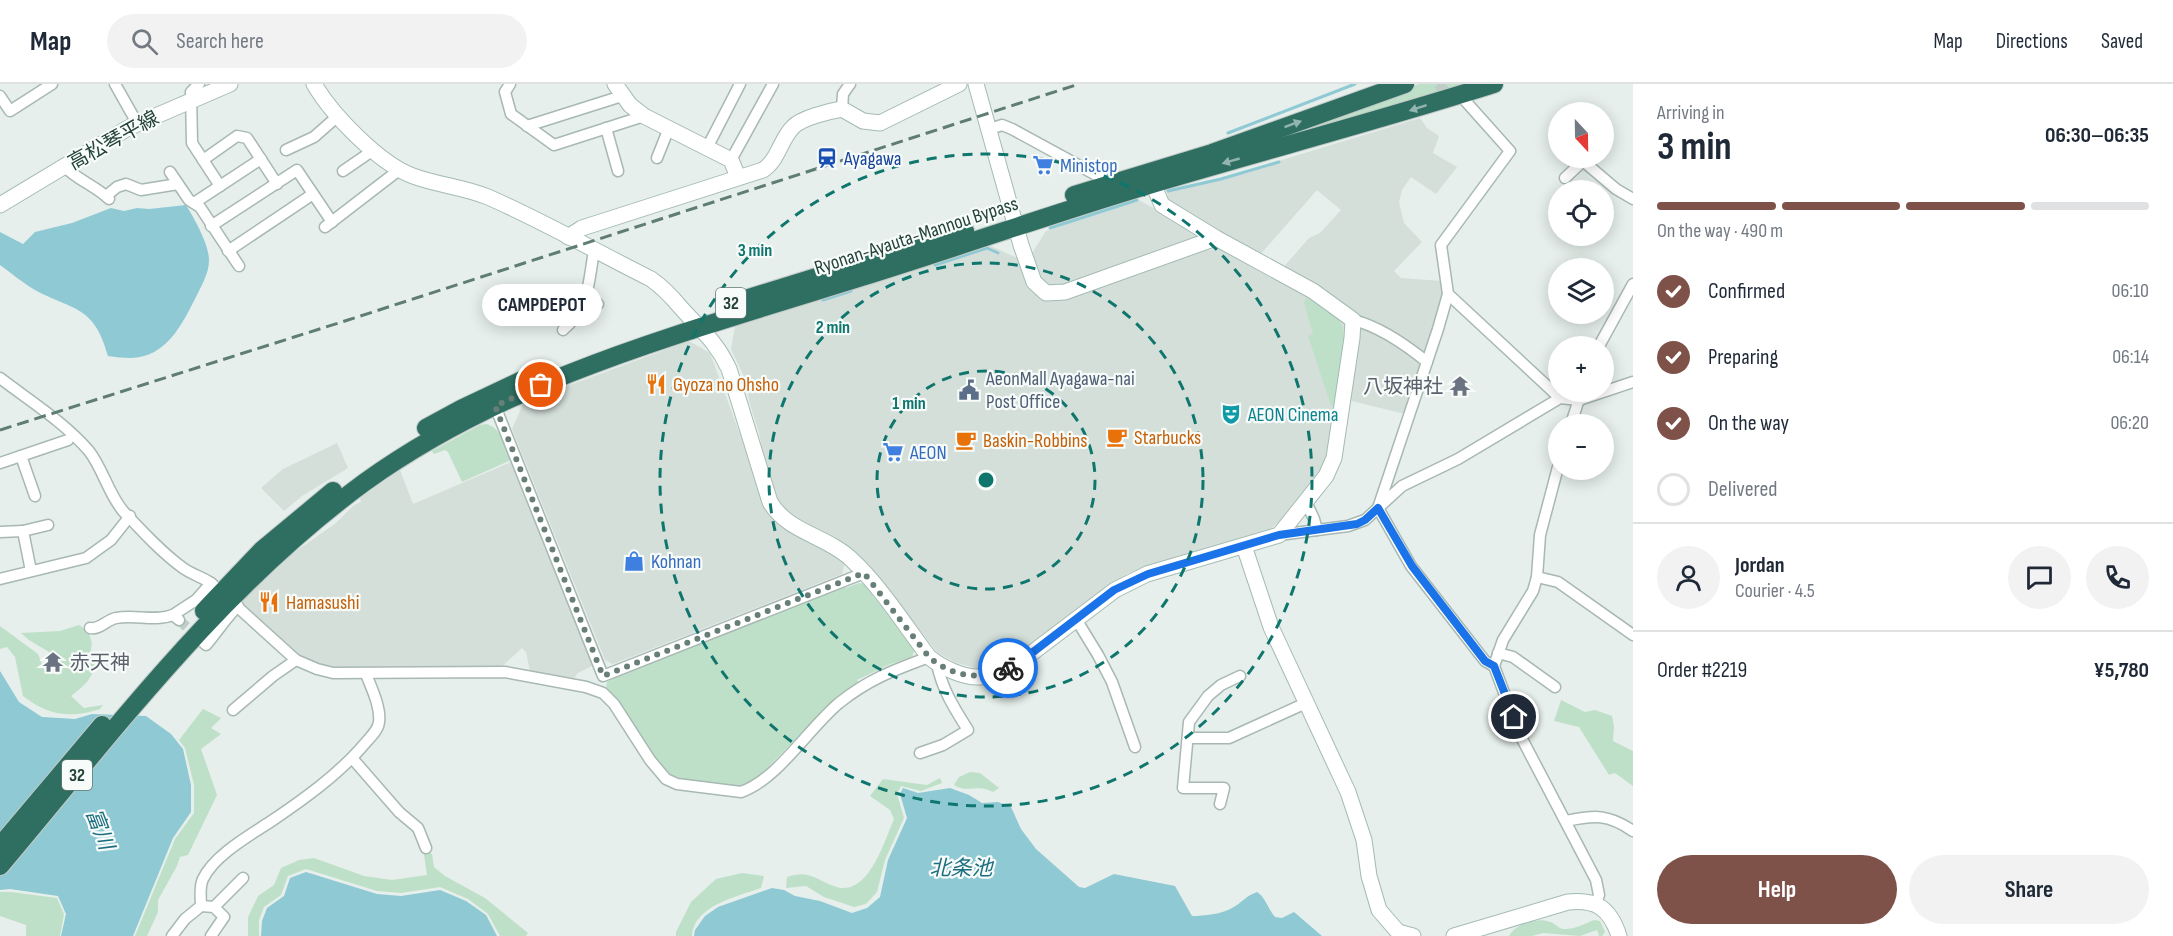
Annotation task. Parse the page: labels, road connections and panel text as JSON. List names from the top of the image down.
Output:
{
  "streets": {
    "highway": ["Ryonan-Ayauta-Mannou Bypass", "32"],
    "street": ["高松琴平線"]
  },
  "water": ["富川", "北条池"],
  "places": {
    "station": ["Ayagawa"],
    "supermarket": ["Ministop", "AEON"],
    "restaurant": ["Gyoza no Ohsho", "Hamasushi"],
    "other": ["CAMPDEPOT"],
    "temple": ["八坂神社", "赤天神"],
    "public building": ["AeonMall Ayagawa-nai Post Office"],
    "theatre": ["AEON Cinema"],
    "cafe": ["Starbucks", "Baskin-Robbins"],
    "shop": ["Kohnan"]
  },
  "north": "bottom",
  "page": {
    "header": "Map",
    "search": "Search here",
    "nav": ["Map", "Directions", "Saved"],
    "heading": ["3 min", "Arriving in", "06:30–06:35"],
    "panel": [
      "Jordan",
      "Courier · 4.5",
      "Order #2219",
      "¥5,780"
    ],
    "map_buttons": ["+", "−"],
    "bar": "On the way · 490 m",
    "list": [
      ["Confirmed", "06:10"],
      ["Preparing", "06:14"],
      ["On the way", "06:20"],
      "Delivered"
    ],
    "bubble": "CAMPDEPOT",
    "buttons": ["Help", "Share"]
  },
  "rings": ["3 min", "2 min", "1 min"]
}
